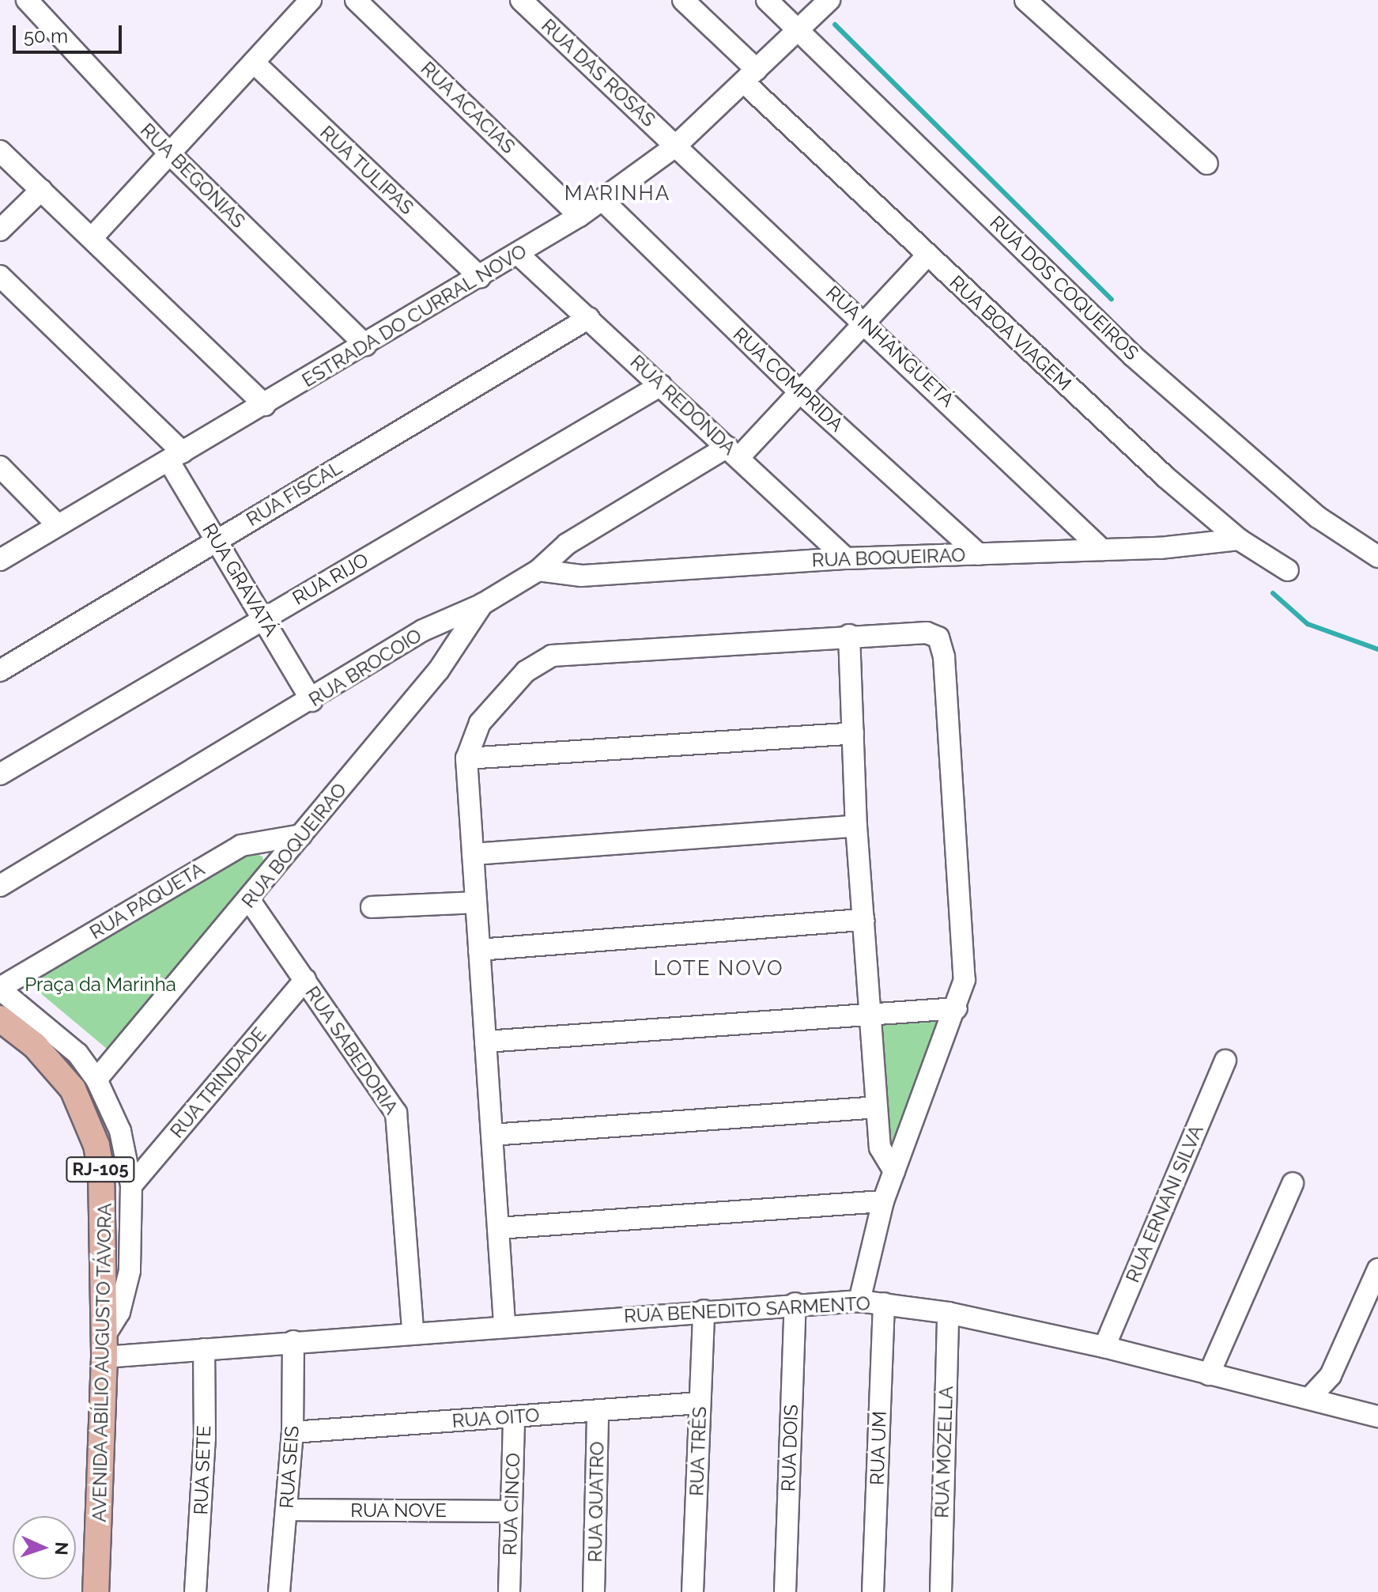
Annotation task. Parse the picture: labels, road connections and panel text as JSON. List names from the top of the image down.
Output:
{
  "streets": {
    "main road": ["RJ-105", "AVENIDA ABÍLIO AUGUSTO TÁVORA"],
    "street": [
      "RUA DAS ROSAS",
      "RUA ACACIAS",
      "RUA TULIPAS",
      "RUA BEGONIAS",
      "RUA DOS COQUEIROS",
      "ESTRADA DO CURRAL NOVO",
      "RUA BOA VIAGEM",
      "RUA INHANGUETÁ",
      "RUA COMPRIDA",
      "RUA REDONDA",
      "RUA FISCAL",
      "RUA BOQUEIRAO",
      "RUA RIJO",
      "RUA GRAVATÁ",
      "RUA BROCOIO",
      "RUA PAQUETA",
      "RUA SABEDORIA",
      "RUA TRINDADE",
      "RUA ERNANI SILVA",
      "RUA BENEDITO SARMENTO",
      "RUA OITO",
      "RUA DOIS",
      "RUA UM",
      "RUA TRÊS",
      "RUA MOZELLA",
      "RUA SEIS",
      "RUA SETE",
      "RUA QUATRO",
      "RUA CINCO",
      "RUA NOVE"
    ]
  },
  "crossings": [
    ["RUA DAS ROSAS", "ESTRADA DO CURRAL NOVO"],
    ["RUA DAS ROSAS", "RUA INHANGUETÁ"],
    ["RUA ACACIAS", "ESTRADA DO CURRAL NOVO"],
    ["RUA TULIPAS", "ESTRADA DO CURRAL NOVO"],
    ["RUA BEGONIAS", "ESTRADA DO CURRAL NOVO"],
    ["RUA DOS COQUEIROS", "ESTRADA DO CURRAL NOVO"],
    ["ESTRADA DO CURRAL NOVO", "RUA BOA VIAGEM"],
    ["ESTRADA DO CURRAL NOVO", "RUA INHANGUETÁ"],
    ["ESTRADA DO CURRAL NOVO", "RUA COMPRIDA"],
    ["ESTRADA DO CURRAL NOVO", "RUA REDONDA"],
    ["ESTRADA DO CURRAL NOVO", "RUA GRAVATÁ"],
    ["RUA BOA VIAGEM", "RUA BOQUEIRAO"],
    ["RUA BOA VIAGEM", "RUA BROCOIO"],
    ["RUA INHANGUETÁ", "RUA BOQUEIRAO"],
    ["RUA INHANGUETÁ", "RUA BROCOIO"],
    ["RUA COMPRIDA", "RUA BOQUEIRAO"],
    ["RUA COMPRIDA", "RUA BROCOIO"],
    ["RUA REDONDA", "RUA FISCAL"],
    ["RUA REDONDA", "RUA BOQUEIRAO"],
    ["RUA REDONDA", "RUA RIJO"],
    ["RUA REDONDA", "RUA BROCOIO"],
    ["RUA FISCAL", "RUA GRAVATÁ"],
    ["RUA BOQUEIRAO", "RUA BROCOIO"],
    ["RUA BOQUEIRAO", "RUA PAQUETA"],
    ["RUA BOQUEIRAO", "RUA SABEDORIA"],
    ["RUA RIJO", "RUA GRAVATÁ"],
    ["RUA GRAVATÁ", "RUA BROCOIO"],
    ["RUA SABEDORIA", "RUA TRINDADE"],
    ["RUA SABEDORIA", "RUA BENEDITO SARMENTO"],
    ["RUA ERNANI SILVA", "RUA BENEDITO SARMENTO"],
    ["RUA BENEDITO SARMENTO", "AVENIDA ABÍLIO AUGUSTO TÁVORA"],
    ["RUA BENEDITO SARMENTO", "RUA DOIS"],
    ["RUA BENEDITO SARMENTO", "RUA UM"],
    ["RUA BENEDITO SARMENTO", "RUA TRÊS"],
    ["RUA BENEDITO SARMENTO", "RUA MOZELLA"],
    ["RUA BENEDITO SARMENTO", "RUA SEIS"],
    ["RUA BENEDITO SARMENTO", "RUA SETE"],
    ["RUA OITO", "RUA TRÊS"],
    ["RUA OITO", "RUA SEIS"],
    ["RUA OITO", "RUA QUATRO"],
    ["RUA OITO", "RUA CINCO"],
    ["RUA SEIS", "RUA NOVE"],
    ["RUA CINCO", "RUA NOVE"]
  ],
  "districts": ["MARINHA", "LOTE NOVO"],
  "parks": ["Praça da Marinha"],
  "scale_bar": "50 m",
  "north": "right"
}
